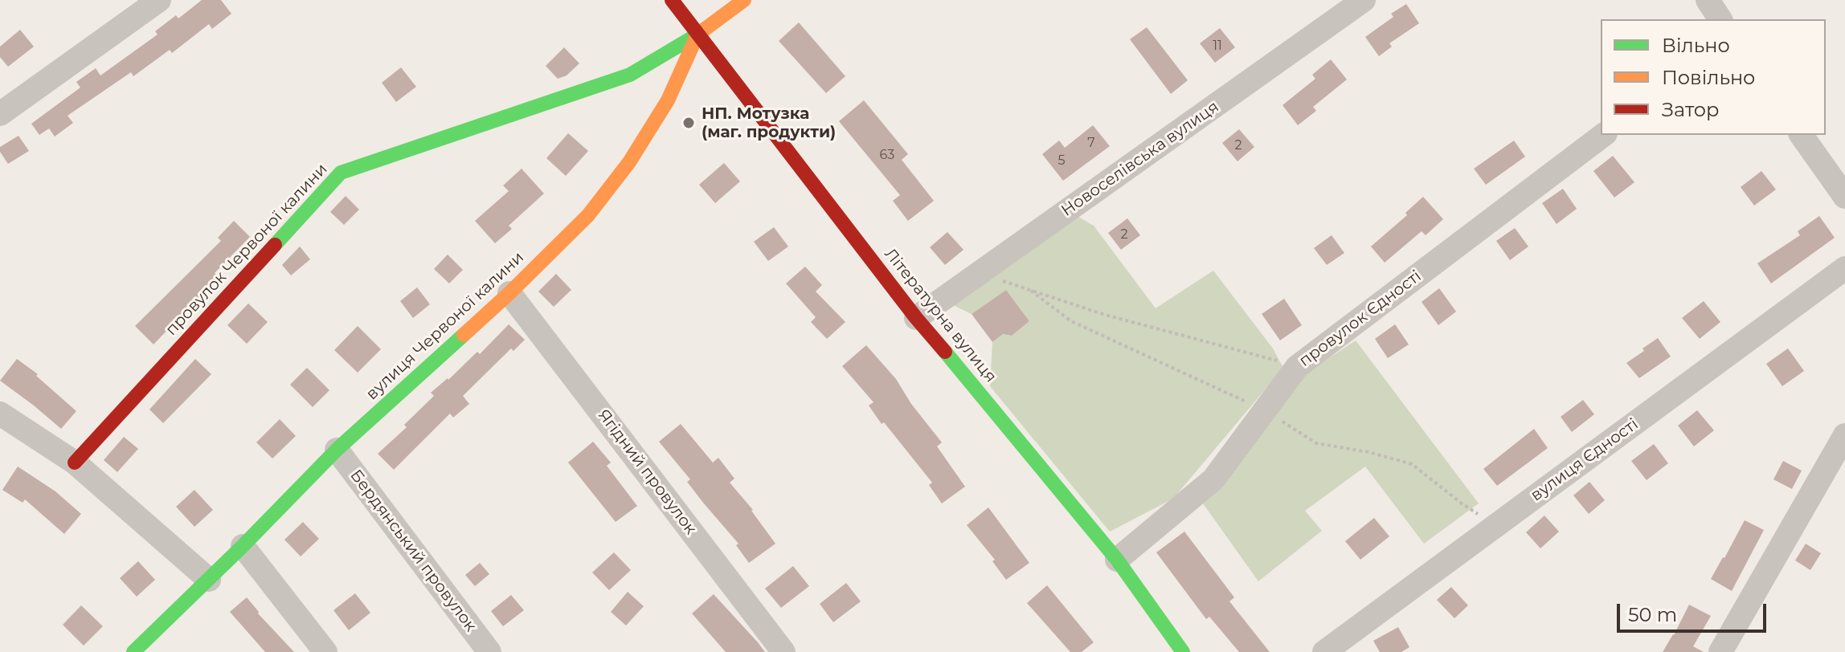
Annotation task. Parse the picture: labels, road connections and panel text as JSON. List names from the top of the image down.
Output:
{
  "streets": {
    "street": [
      "Новоселівська вулиця",
      "провулок Червоної калини",
      "Літературна вулиця",
      "провулок Єдності",
      "вулиця Червоної калини",
      "вулиця Єдності",
      "Ягідний провулок",
      "Бердянський провулок"
    ]
  },
  "crossings": [
    ["Новоселівська вулиця", "Літературна вулиця"],
    ["провулок Червоної калини", "Літературна вулиця"],
    ["провулок Червоної калини", "вулиця Червоної калини"],
    ["Літературна вулиця", "провулок Єдності"],
    ["Літературна вулиця", "вулиця Червоної калини"],
    ["вулиця Червоної калини", "Ягідний провулок"],
    ["вулиця Червоної калини", "Бердянський провулок"]
  ],
  "places": ["НП. Мотузка (маг. продукти)"],
  "house_numbers": [
    "11",
    "7",
    "2",
    "63",
    "5",
    "2"
  ],
  "legend": ["Вільно", "Повільно", "Затор"],
  "scale_bar": "50 m"
}
